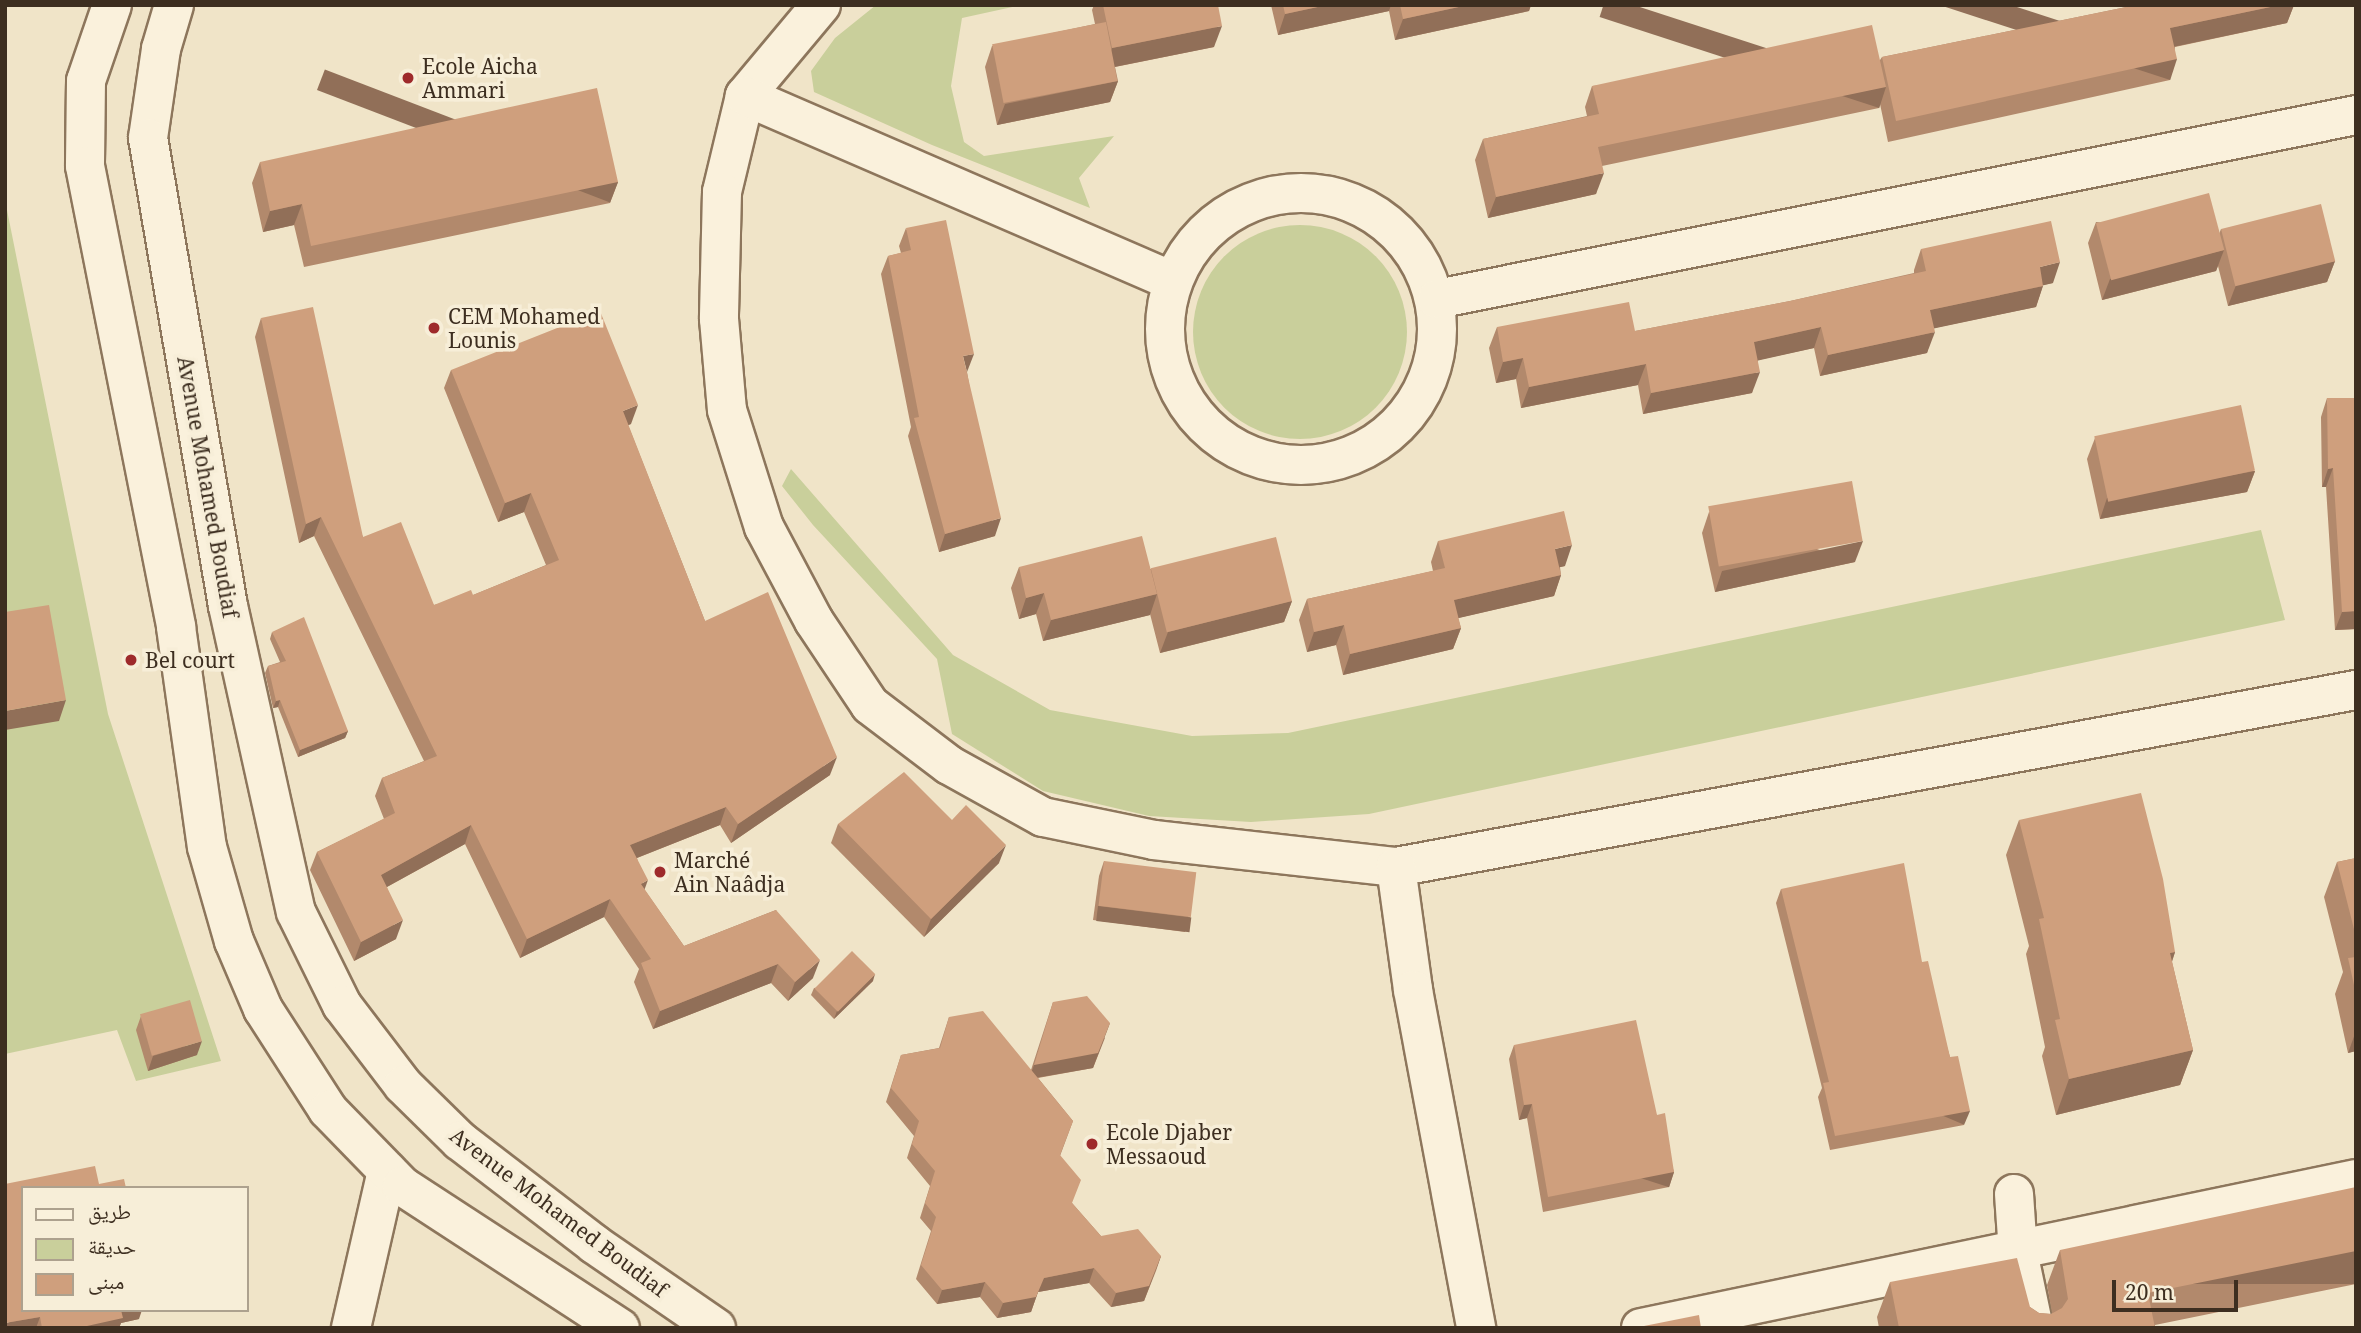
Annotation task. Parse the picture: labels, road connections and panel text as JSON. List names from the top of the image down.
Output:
{
  "streets": {
    "street": ["Avenue Mohamed Boudiaf"]
  },
  "places": [
    "Ecole Aicha Ammari",
    "CEM Mohamed Lounis",
    "Bel court",
    "Marché Ain Naâdja",
    "Ecole Djaber Messaoud"
  ],
  "legend": ["طريق", "حديقة", "مبنى"],
  "scale_bar": "20 m"
}
